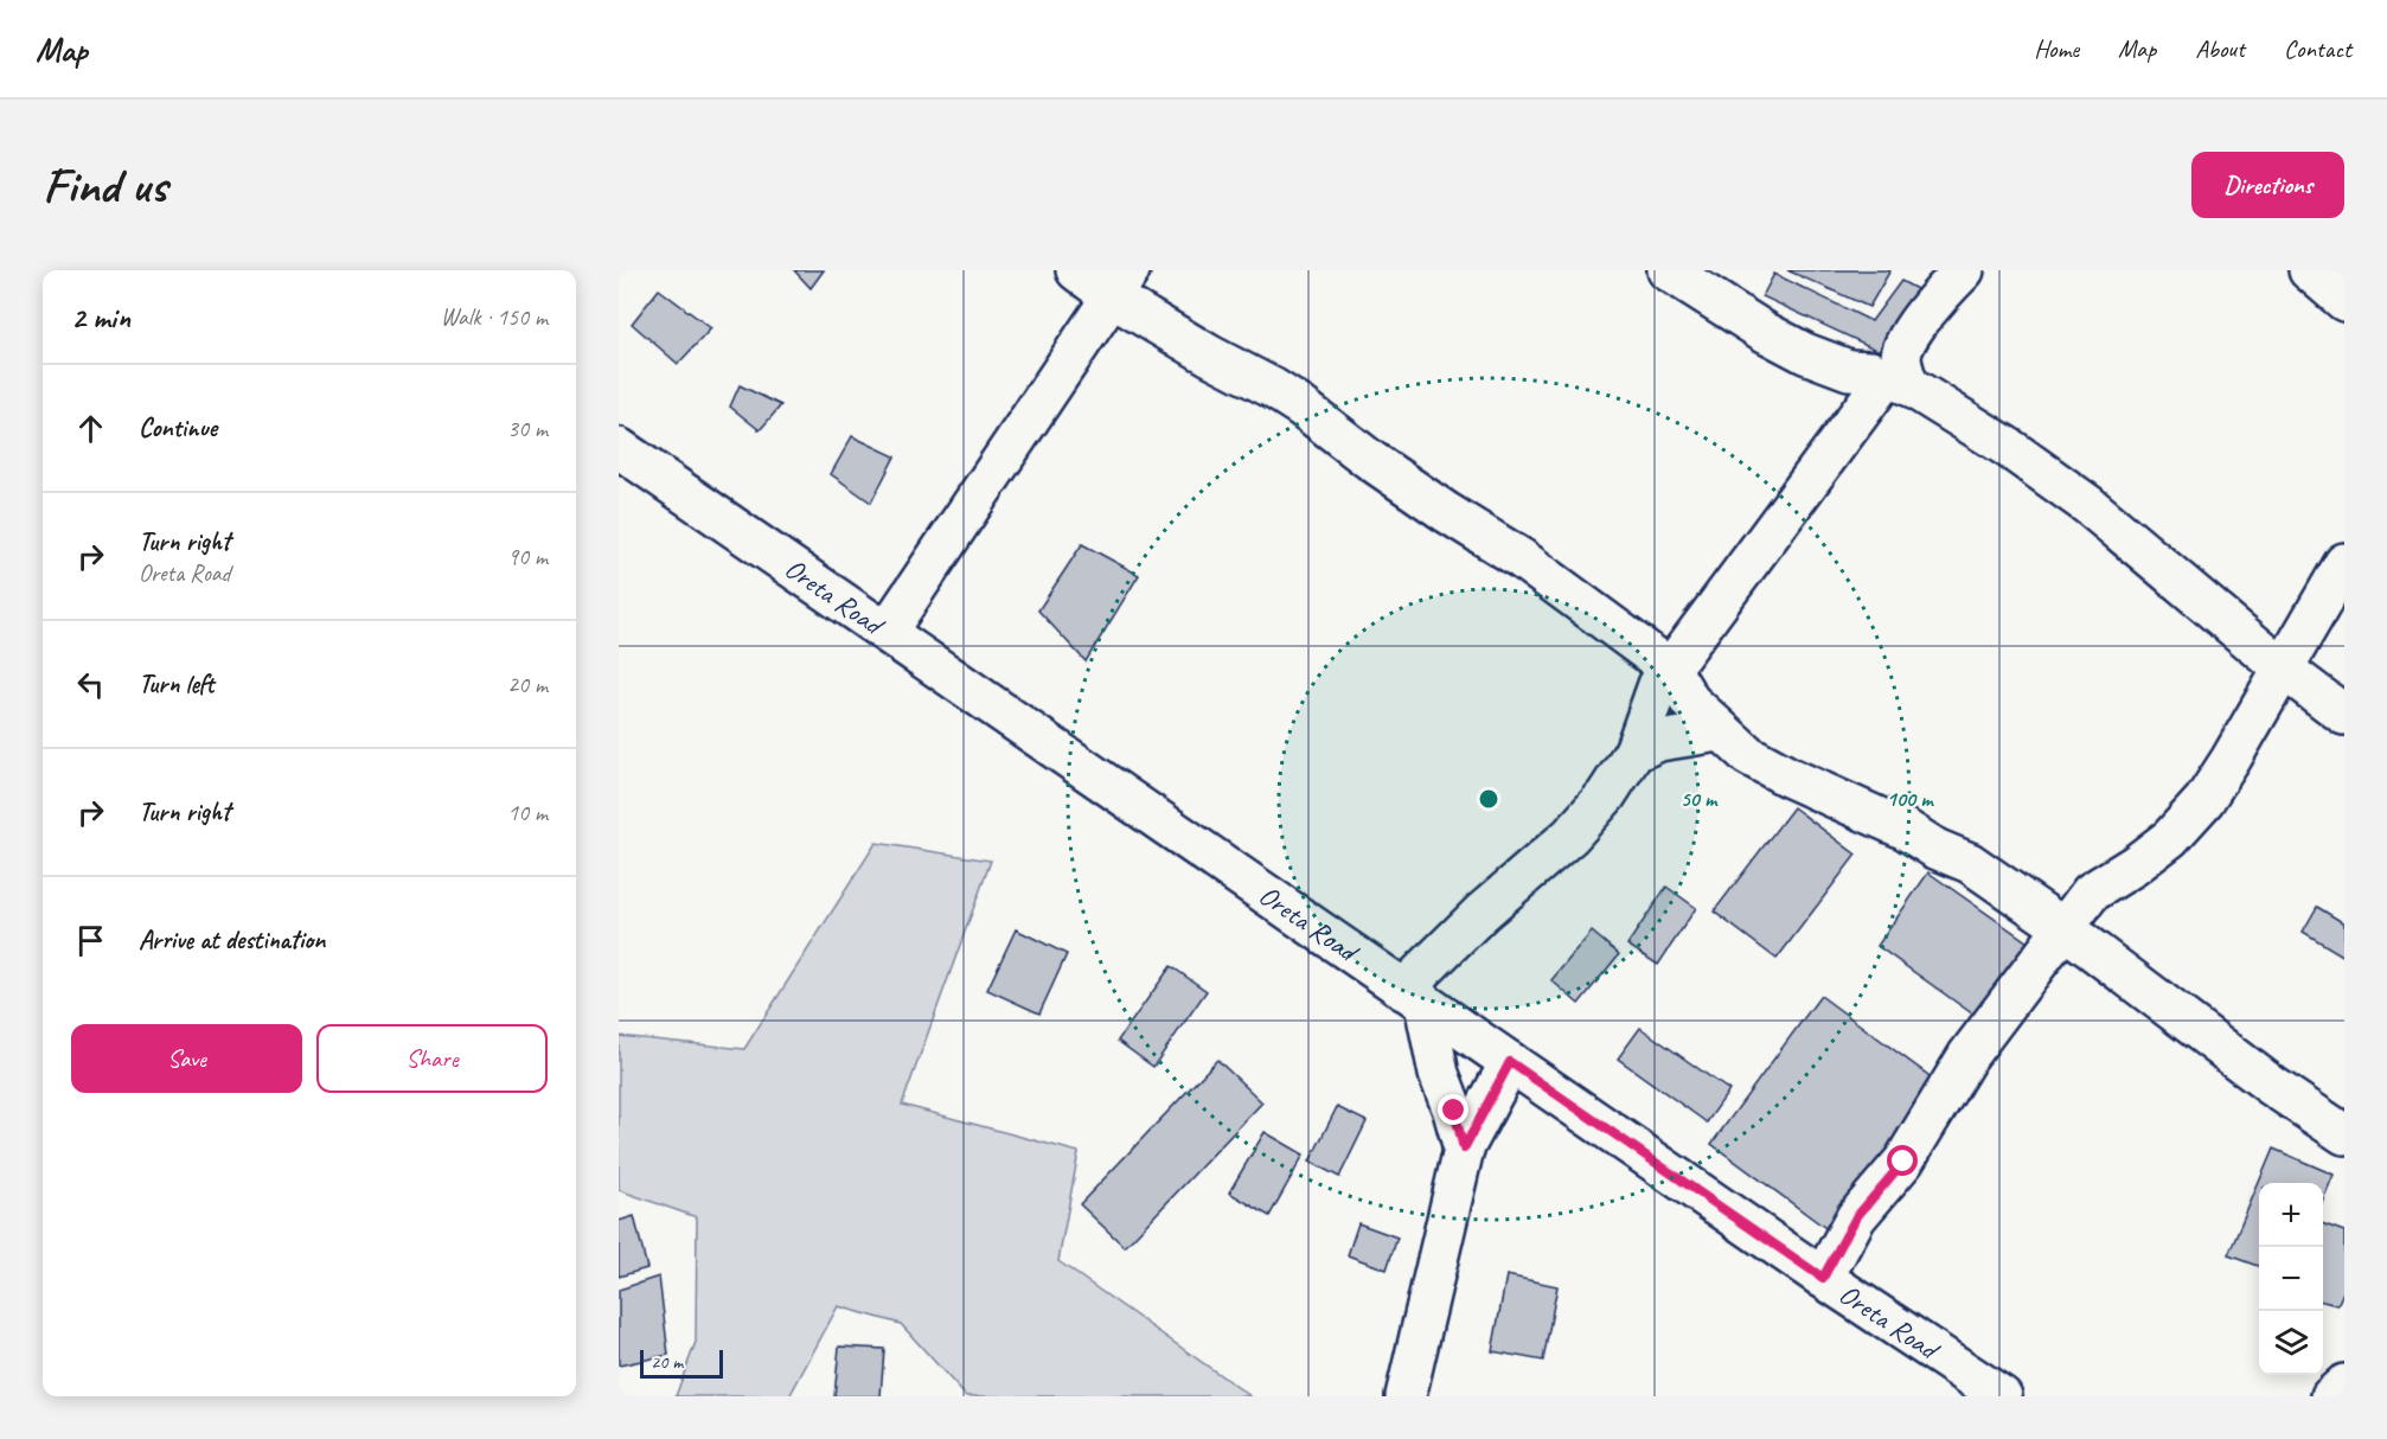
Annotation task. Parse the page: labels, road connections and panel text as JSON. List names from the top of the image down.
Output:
{
  "streets": {
    "street": ["Oreta Road"]
  },
  "scale_bar": "20 m",
  "page": {
    "header": "Map",
    "nav": [
      "Home",
      "Map",
      "About",
      "Contact"
    ],
    "buttons": [
      "Directions",
      ["Save", "Share"]
    ],
    "title": "Find us",
    "heading": ["2 min", "Walk · 150 m"],
    "list": [
      ["Continue", "30 m"],
      ["Turn right", "Oreta Road", "90 m"],
      ["Turn left", "20 m"],
      ["Turn right", "10 m"],
      "Arrive at destination"
    ],
    "map_buttons": ["+", "−"],
    "scale": "20 m"
  },
  "rings": ["50 m", "100 m"]
}
